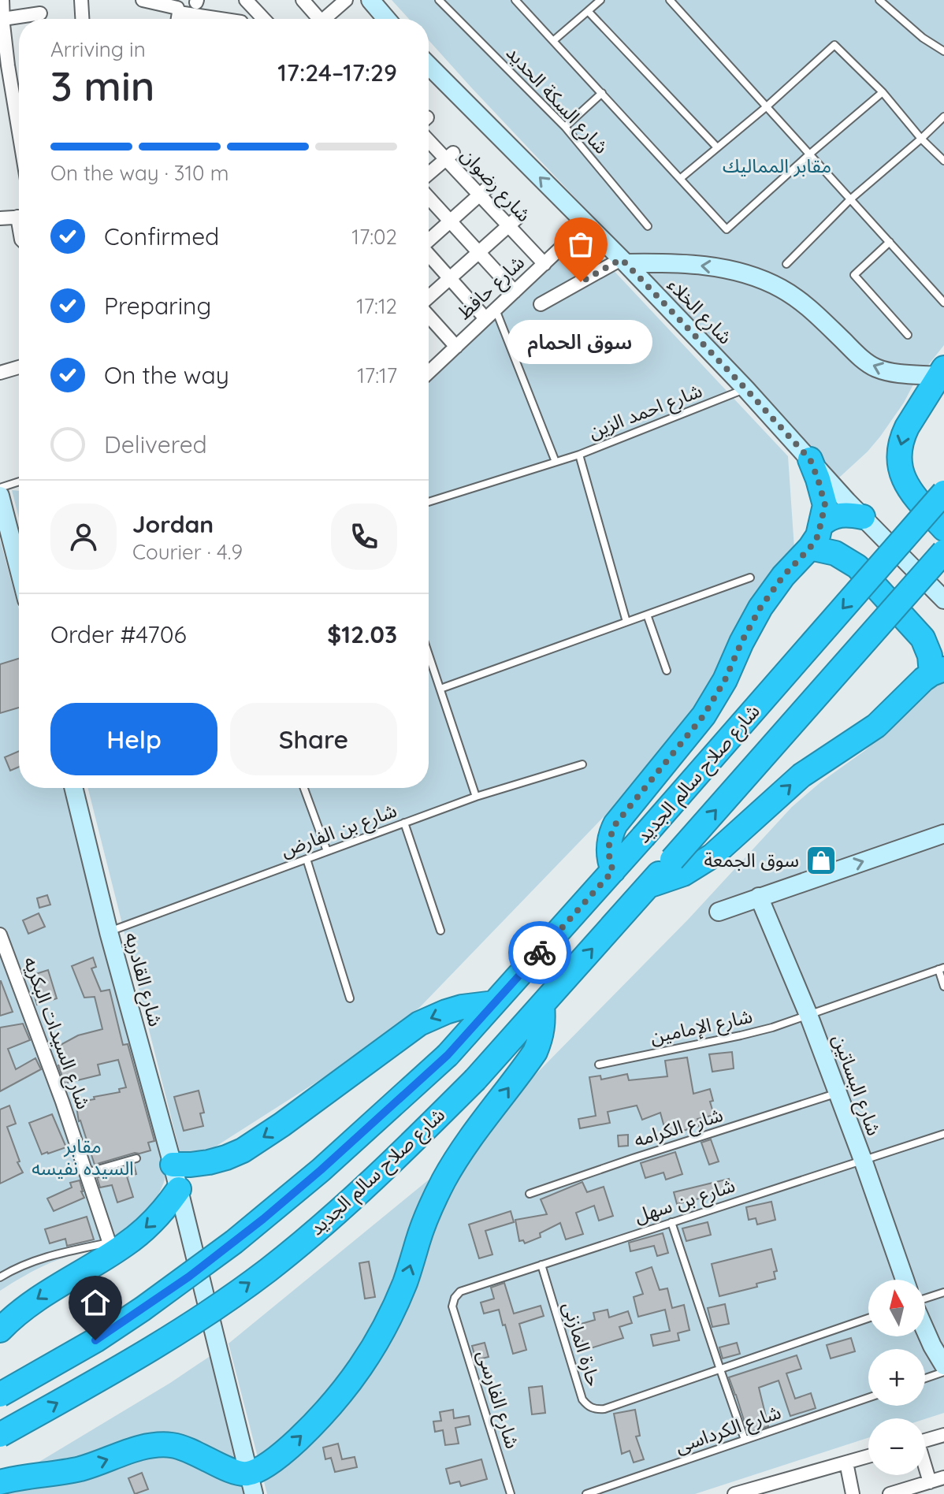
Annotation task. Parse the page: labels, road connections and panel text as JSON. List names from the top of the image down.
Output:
{
  "streets": {
    "highway": ["شارع صلاح سالم الجديد"],
    "street": [
      "شارع رضوان",
      "شارع حافظ",
      "شارع الخلاء",
      "شارع القادريه",
      "شارع السيدات البكريه",
      "شارع البساتين"
    ],
    "lane": [
      "شارع السكة الحديد",
      "شارع احمد الزين",
      "شارع بن الفارض",
      "شارع الإمامين",
      "شارع الكرامه",
      "شارع بن سهل",
      "حارة المازنى",
      "شارع الفارسى",
      "شارع الكرداسى"
    ]
  },
  "crossings": [
    ["شارع رضوان", "شارع حافظ"],
    ["شارع حافظ", "شارع الخلاء"],
    ["شارع الخلاء", "شارع احمد الزين"],
    ["شارع بن الفارض", "شارع القادريه"],
    ["شارع الإمامين", "شارع البساتين"],
    ["شارع البساتين", "شارع الكرامه"],
    ["شارع البساتين", "شارع بن سهل"],
    ["شارع بن سهل", "حارة المازنى"],
    ["شارع بن سهل", "شارع الفارسى"]
  ],
  "parks": ["مقابر المماليك", "مقابر السيده نفيسه"],
  "places": {
    "other": ["سوق الحمام"],
    "shop": ["سوق الجمعة"]
  },
  "north": "top",
  "page": {
    "heading": ["3 min", "Arriving in", "17:24–17:29"],
    "panel": [
      "Jordan",
      "Courier · 4.9",
      "Order #4706",
      "$12.03"
    ],
    "bar": "On the way · 310 m",
    "list": [
      ["Confirmed", "17:02"],
      ["Preparing", "17:12"],
      ["On the way", "17:17"],
      "Delivered"
    ],
    "bubble": "سوق الحمام",
    "buttons": ["Help", "Share"],
    "map_buttons": ["+", "−"]
  }
}
